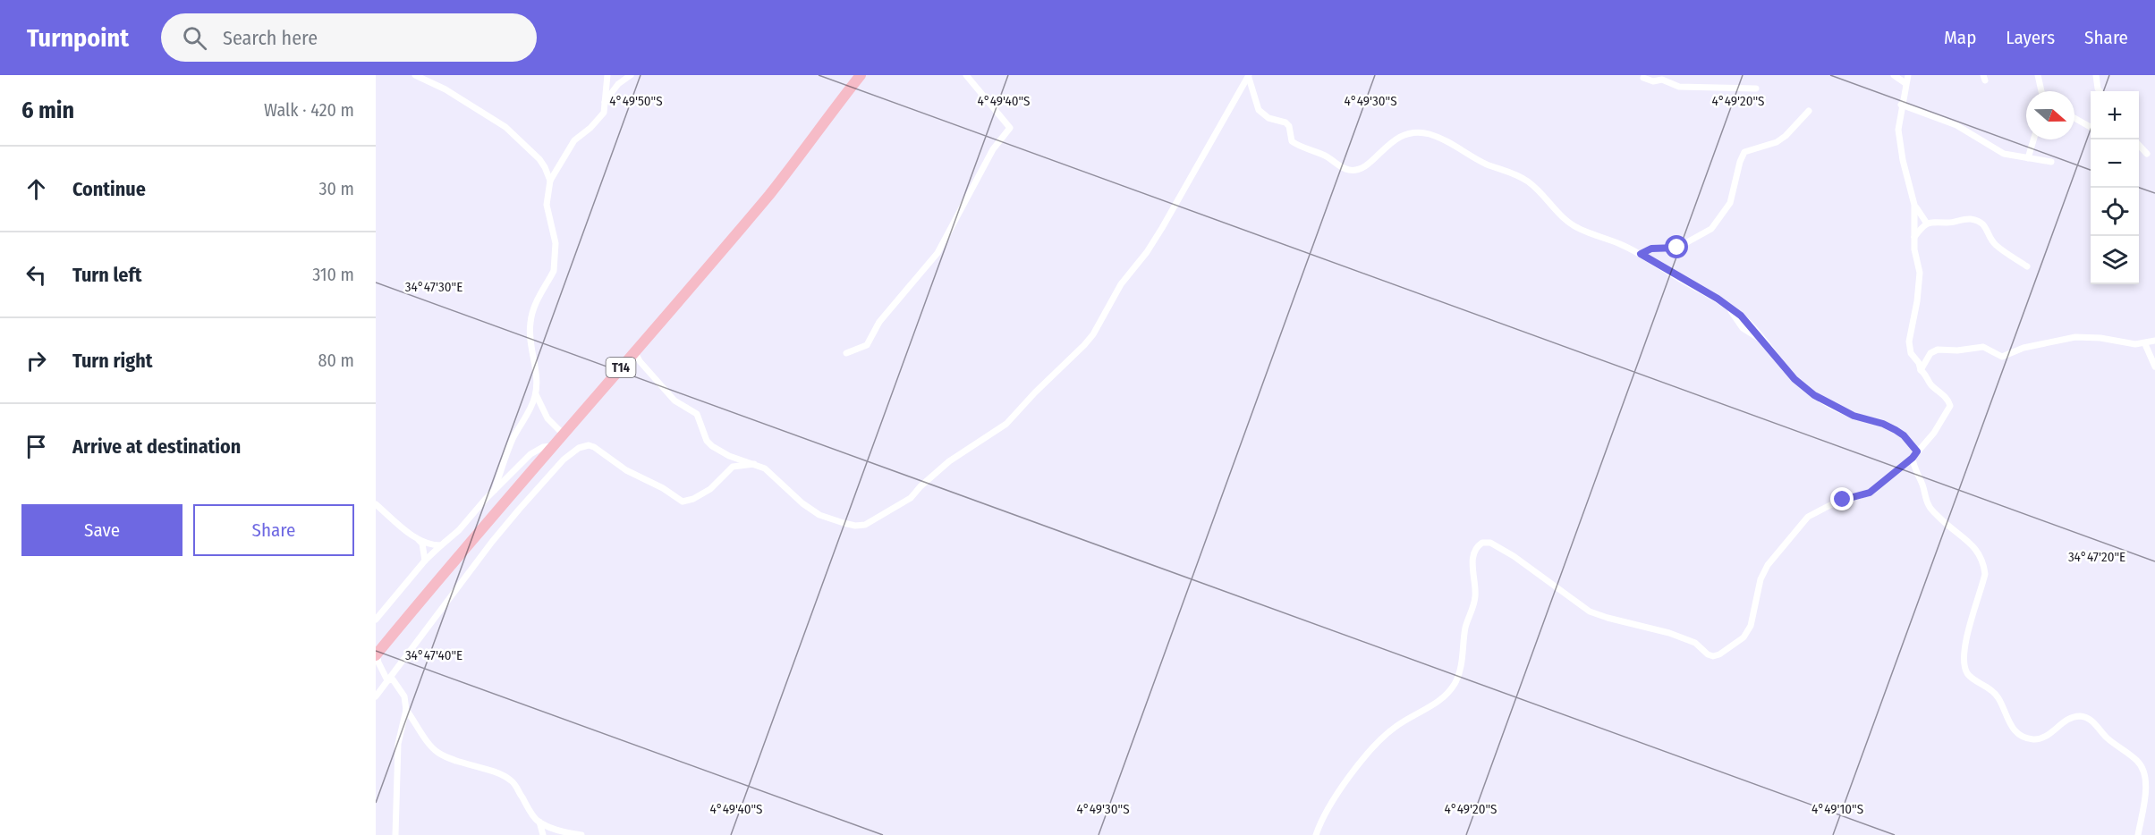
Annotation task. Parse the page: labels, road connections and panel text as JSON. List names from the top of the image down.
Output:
{
  "streets": {
    "highway": ["T14"]
  },
  "north": "right",
  "page": {
    "header": "Turnpoint",
    "search": "Search here",
    "nav": ["Map", "Layers", "Share"],
    "heading": ["6 min", "Walk · 420 m"],
    "map_buttons": ["+", "−"],
    "list": [
      ["Continue", "30 m"],
      ["Turn left", "310 m"],
      ["Turn right", "80 m"],
      "Arrive at destination"
    ],
    "buttons": ["Save", "Share"]
  },
  "coordinates": [
    "4°49'50\"S",
    "4°49'40\"S",
    "4°49'30\"S",
    "4°49'20\"S",
    "34°47'30\"E",
    "34°47'20\"E",
    "34°47'40\"E",
    "4°49'10\"S"
  ]
}
